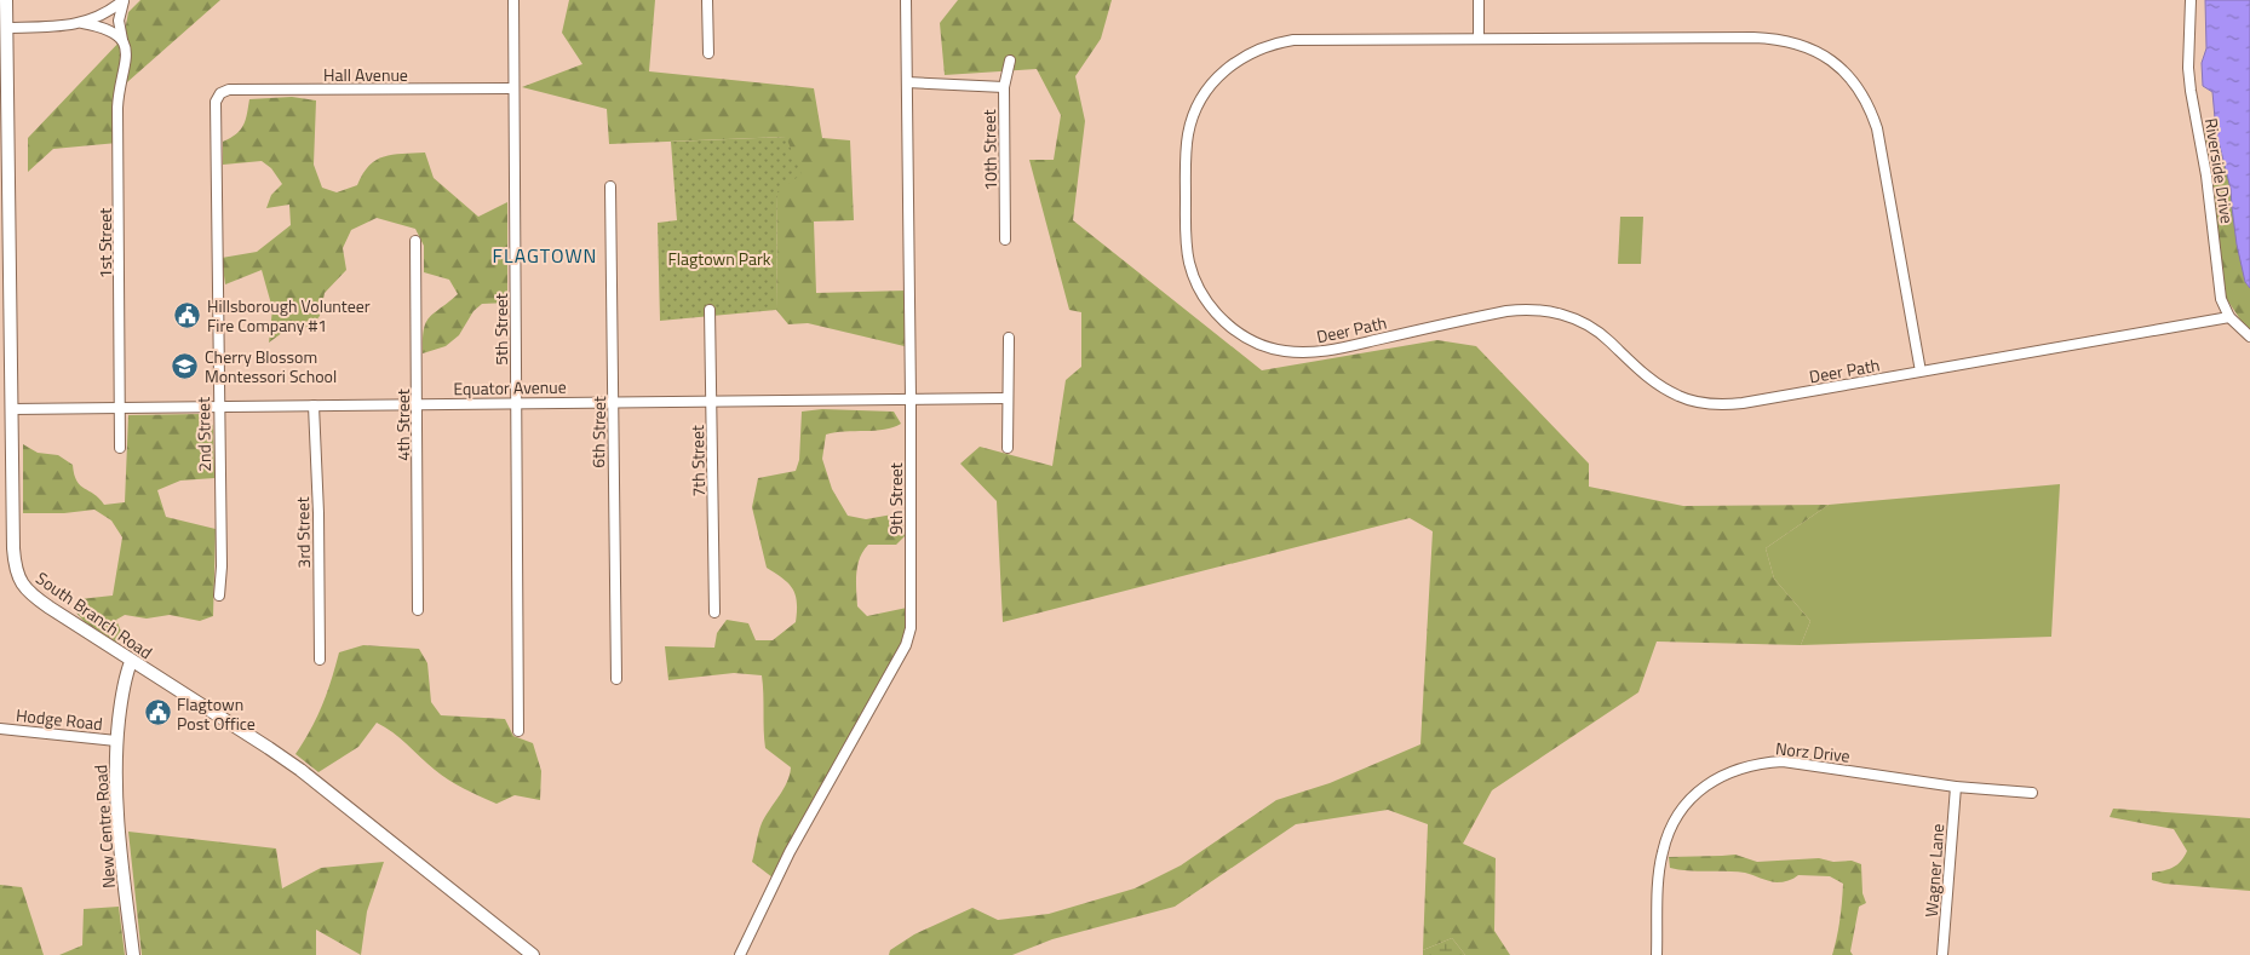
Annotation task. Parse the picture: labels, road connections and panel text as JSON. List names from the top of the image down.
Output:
{
  "streets": {
    "street": [
      "Hall Avenue",
      "10th Street",
      "Riverside Drive",
      "1st Street",
      "5th Street",
      "Deer Path",
      "Equator Avenue",
      "4th Street",
      "6th Street",
      "2nd Street",
      "7th Street",
      "9th Street",
      "3rd Street",
      "South Branch Road",
      "Hodge Road",
      "Norz Drive",
      "New Centre Road",
      "Wagner Lane"
    ]
  },
  "crossings": [
    ["Hall Avenue", "5th Street"],
    ["Hall Avenue", "2nd Street"],
    ["Riverside Drive", "Deer Path"],
    ["1st Street", "Equator Avenue"],
    ["5th Street", "Equator Avenue"],
    ["Equator Avenue", "4th Street"],
    ["Equator Avenue", "6th Street"],
    ["Equator Avenue", "2nd Street"],
    ["Equator Avenue", "7th Street"],
    ["Equator Avenue", "9th Street"],
    ["Equator Avenue", "3rd Street"],
    ["Equator Avenue", "South Branch Road"],
    ["South Branch Road", "New Centre Road"],
    ["Hodge Road", "New Centre Road"],
    ["Norz Drive", "Wagner Lane"]
  ],
  "districts": ["FLAGTOWN"],
  "parks": ["Flagtown Park"],
  "places": {
    "public building": ["Hillsborough Volunteer Fire Company #1", "Flagtown Post Office"],
    "school or university": ["Cherry Blossom Montessori School"]
  }
}
